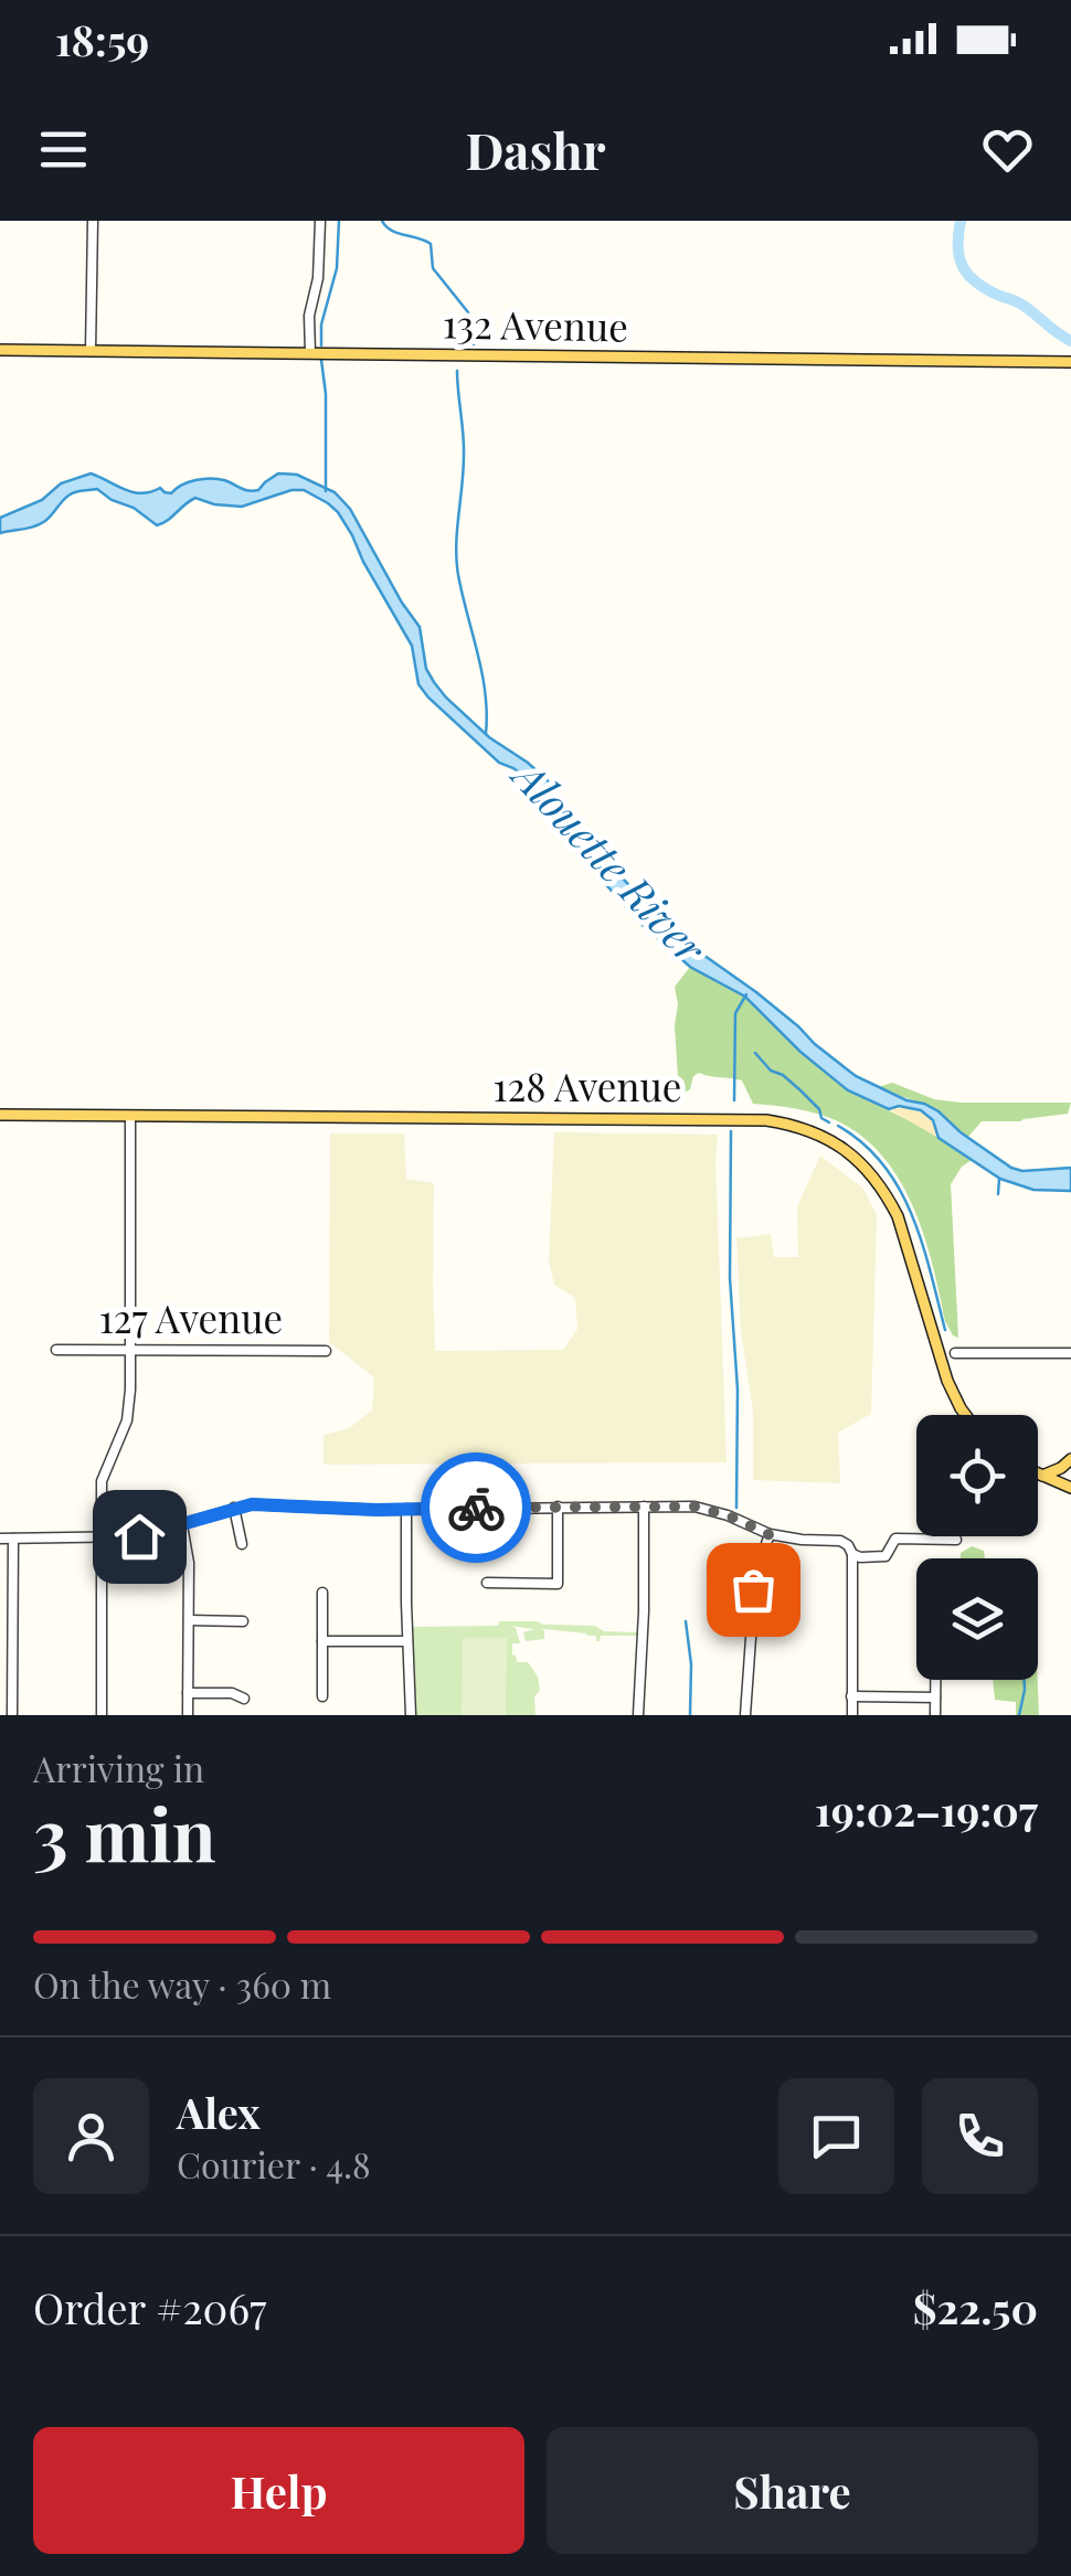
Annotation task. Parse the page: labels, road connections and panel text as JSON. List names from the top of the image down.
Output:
{
  "streets": {
    "main road": ["132 Avenue", "128 Avenue"],
    "street": ["127 Avenue"]
  },
  "water": ["Alouette River"],
  "page": {
    "status": "18:59",
    "header": "Dashr",
    "heading": ["3 min", "Arriving in", "19:02–19:07"],
    "panel": [
      "Alex",
      "Courier · 4.8",
      "Order #2067",
      "$22.50"
    ],
    "bar": "On the way · 360 m",
    "buttons": ["Help", "Share"]
  }
}
